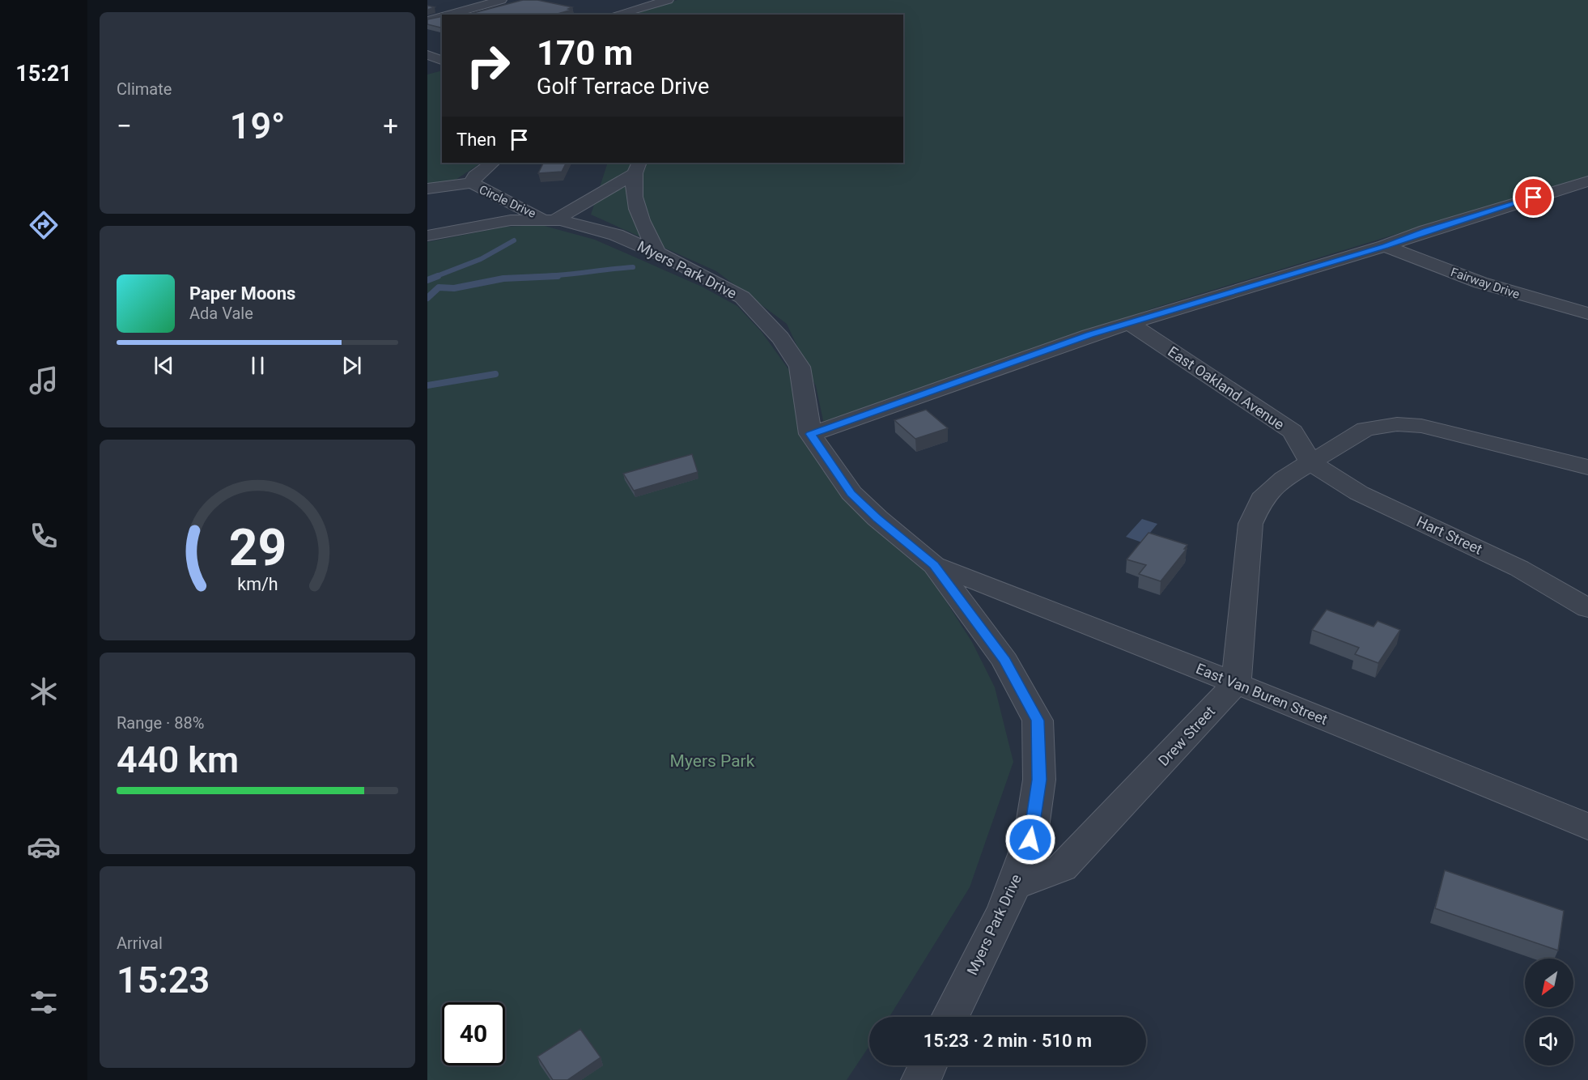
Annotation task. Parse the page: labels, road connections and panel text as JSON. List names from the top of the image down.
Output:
{
  "streets": {
    "street": [
      "Circle Drive",
      "Myers Park Drive",
      "Fairway Drive",
      "East Oakland Avenue",
      "Hart Street",
      "East Van Buren Street",
      "Drew Street"
    ]
  },
  "crossings": [
    ["Circle Drive", "Myers Park Drive"],
    ["Myers Park Drive", "East Van Buren Street"],
    ["Myers Park Drive", "Drew Street"],
    ["East Oakland Avenue", "Hart Street"],
    ["East Van Buren Street", "Drew Street"]
  ],
  "parks": ["Myers Park"],
  "north": "bottom left",
  "page": {
    "tabs": "15:21",
    "tile": [
      "Climate",
      ["Range · 88%", "440 km"],
      ["Arrival", "15:23"]
    ],
    "turn": ["170 m", "Golf Terrace Drive"],
    "heat": ["−", "19°", "+"],
    "then": "Then",
    "song": ["Paper Moons", "Ada Vale"],
    "limit": "40",
    "trip": "15:23 · 2 min · 510 m",
    "gauge": ["29", "km/h"]
  }
}
